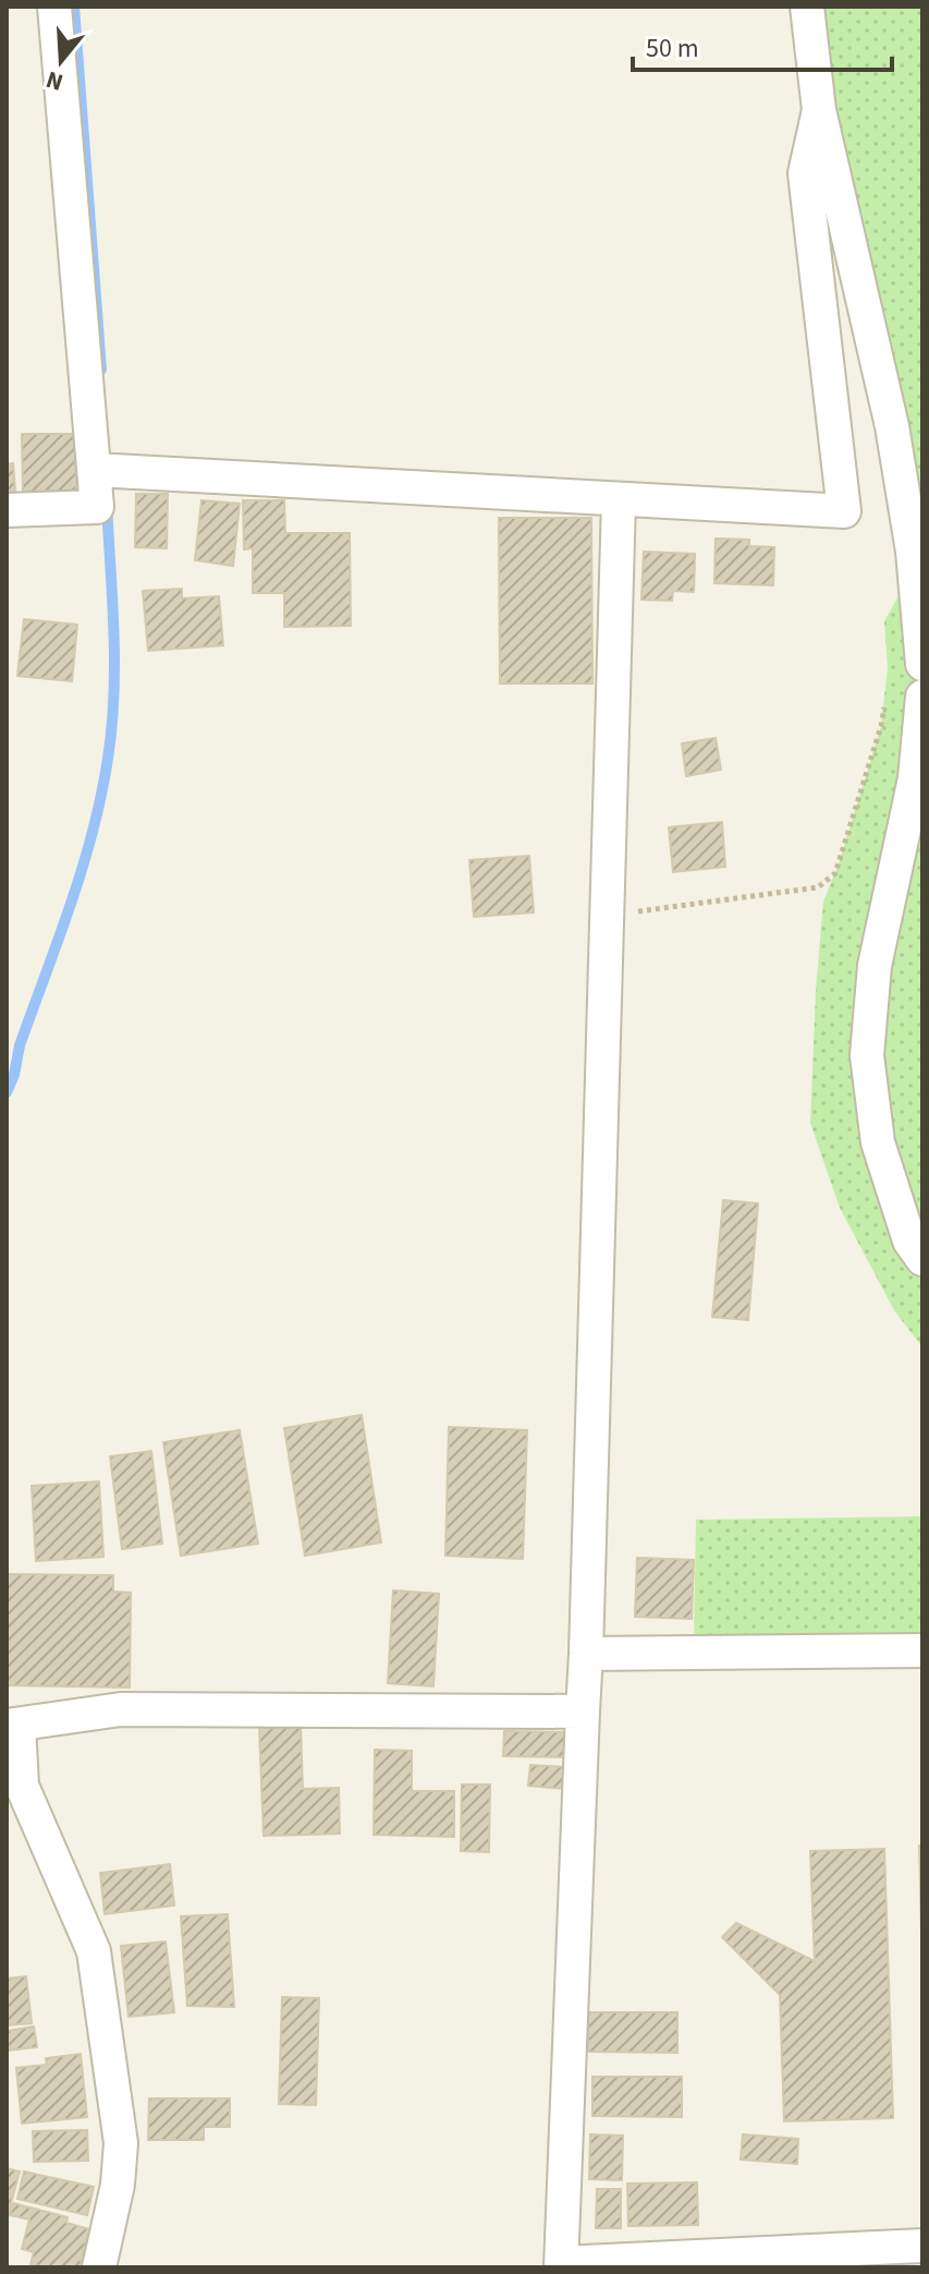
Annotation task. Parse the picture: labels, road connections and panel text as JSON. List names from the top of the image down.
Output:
{
  "scale_bar": "50 m",
  "north": "bottom"
}
